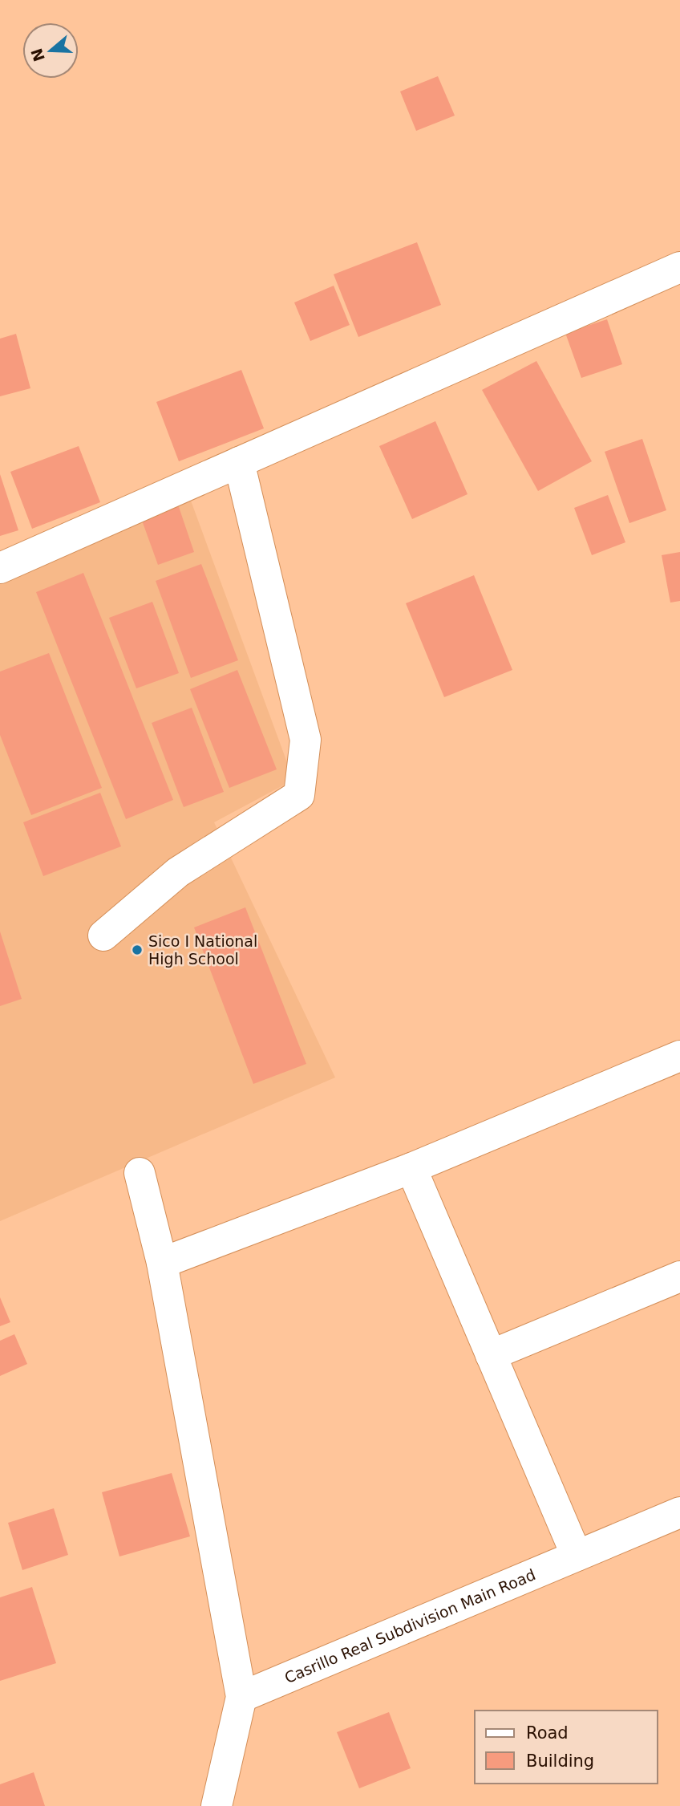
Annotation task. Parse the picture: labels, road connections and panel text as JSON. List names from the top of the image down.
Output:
{
  "streets": {
    "street": ["Casrillo Real Subdivision Main Road"]
  },
  "places": ["Sico Ⅰ National High School"],
  "legend": ["Road", "Building"],
  "north": "left"
}
